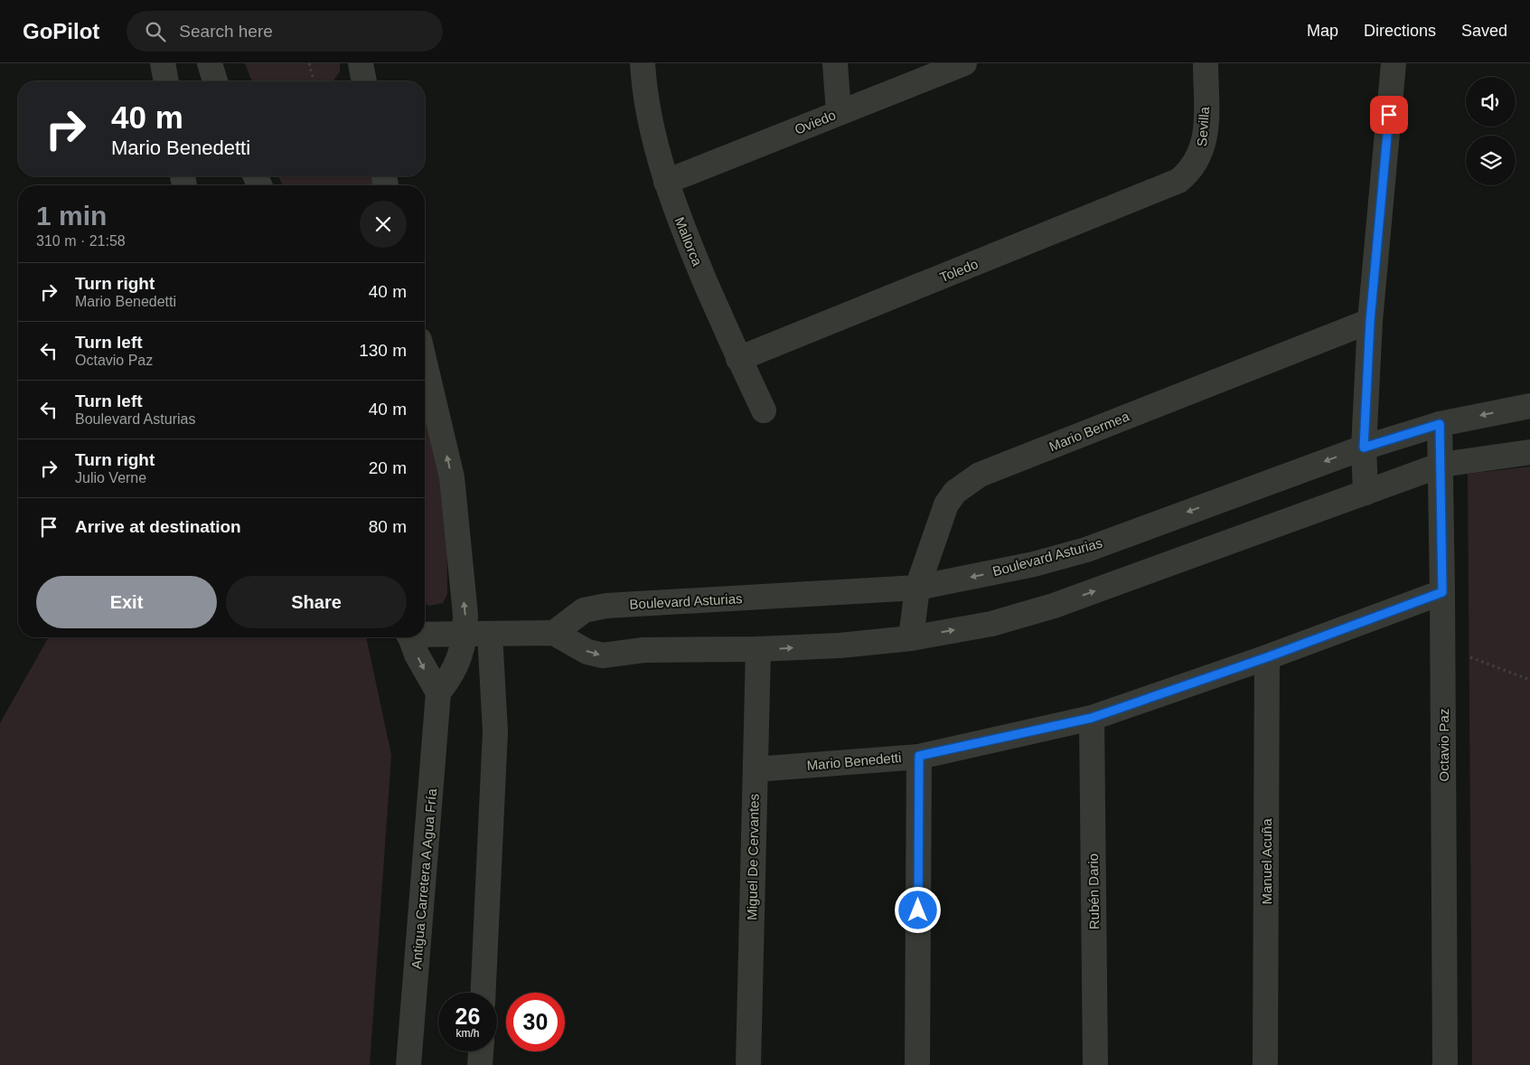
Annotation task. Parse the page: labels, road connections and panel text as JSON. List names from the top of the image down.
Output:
{
  "streets": {
    "street": [
      "Oviedo",
      "Sevilla",
      "Mallorca",
      "Toledo",
      "Mario Bermea",
      "Boulevard Asturias",
      "Octavio Paz",
      "Mario Benedetti",
      "Miguel De Cervantes",
      "Manuel Acuña",
      "Antigua Carretera A Agua Fría",
      "Rubén Dario"
    ]
  },
  "crossings": [
    ["Oviedo", "Mallorca"],
    ["Sevilla", "Toledo"],
    ["Mallorca", "Toledo"],
    ["Mario Bermea", "Boulevard Asturias"],
    ["Boulevard Asturias", "Octavio Paz"],
    ["Octavio Paz", "Mario Benedetti"],
    ["Mario Benedetti", "Miguel De Cervantes"],
    ["Mario Benedetti", "Manuel Acuña"],
    ["Mario Benedetti", "Rubén Dario"]
  ],
  "page": {
    "header": "GoPilot",
    "search": "Search here",
    "nav": ["Map", "Directions", "Saved"],
    "turn": ["40 m", "Mario Benedetti"],
    "heading": ["1 min", "310 m · 21:58"],
    "list": [
      {
        "name": "Turn right",
        "note": "Mario Benedetti",
        "value": "40 m"
      },
      {
        "name": "Turn left",
        "note": "Octavio Paz",
        "value": "130 m"
      },
      {
        "name": "Turn left",
        "note": "Boulevard Asturias",
        "value": "40 m"
      },
      {
        "name": "Turn right",
        "note": "Julio Verne",
        "value": "20 m"
      },
      {
        "name": "Arrive at destination",
        "value": "80 m"
      }
    ],
    "buttons": ["Exit", "Share"],
    "speed": "26 km/h",
    "limit": "30"
  }
}
